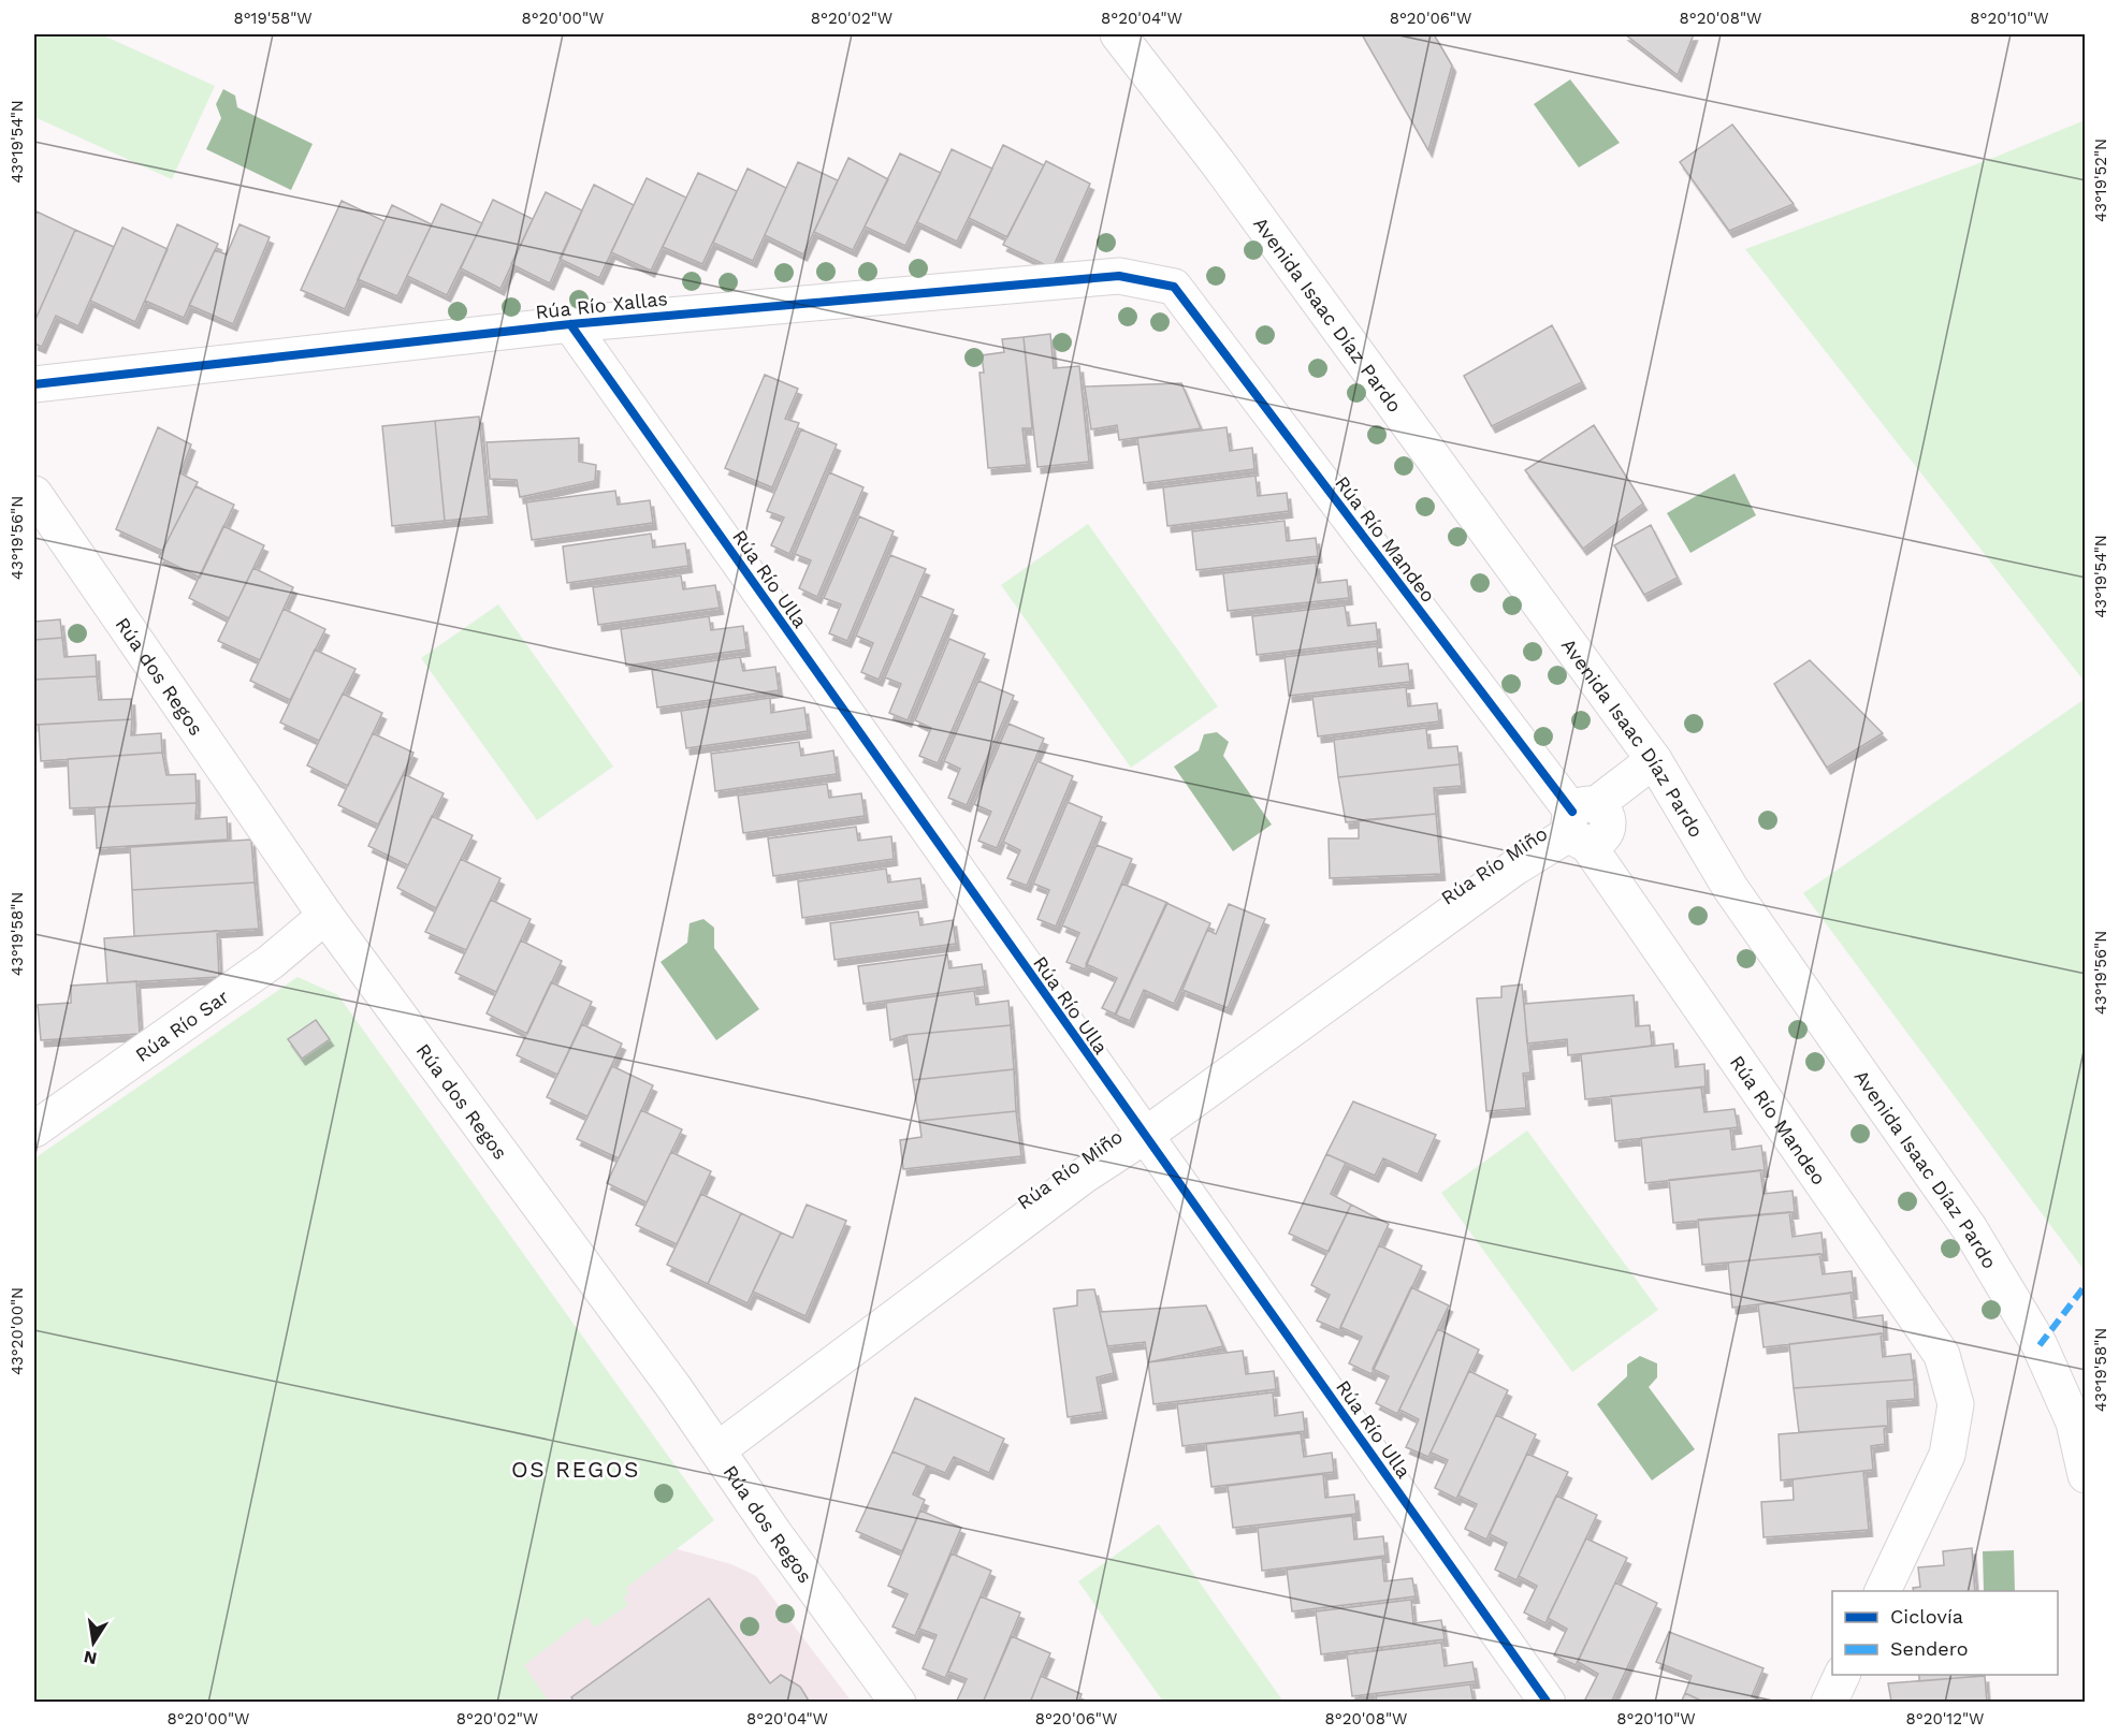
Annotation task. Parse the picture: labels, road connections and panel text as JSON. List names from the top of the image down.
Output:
{
  "streets": {
    "street": [
      "Rúa Río Xallas",
      "Avenida Isaac Díaz Pardo",
      "Rúa Río Mandeo",
      "Rúa Río Ulla",
      "Rúa dos Regos",
      "Rúa Río Miño",
      "Rúa Río Sar"
    ]
  },
  "crossings": [
    ["Rúa Río Xallas", "Rúa Río Mandeo"],
    ["Rúa Río Xallas", "Rúa Río Ulla"],
    ["Avenida Isaac Díaz Pardo", "Rúa Río Miño"],
    ["Rúa Río Mandeo", "Rúa Río Miño"],
    ["Rúa Río Ulla", "Rúa Río Miño"],
    ["Rúa dos Regos", "Rúa Río Miño"],
    ["Rúa dos Regos", "Rúa Río Sar"]
  ],
  "districts": ["OS REGOS"],
  "legend": ["Ciclovía", "Sendero"],
  "north": "bottom",
  "coordinates": [
    "8°19'58\"W",
    "8°20'00\"W",
    "8°20'02\"W",
    "8°20'04\"W",
    "8°20'06\"W",
    "8°20'08\"W",
    "8°20'10\"W",
    "43°19'54\"N",
    "43°19'52\"N",
    "43°19'56\"N",
    "43°19'58\"N",
    "43°20'00\"N",
    "8°20'12\"W"
  ]
}
